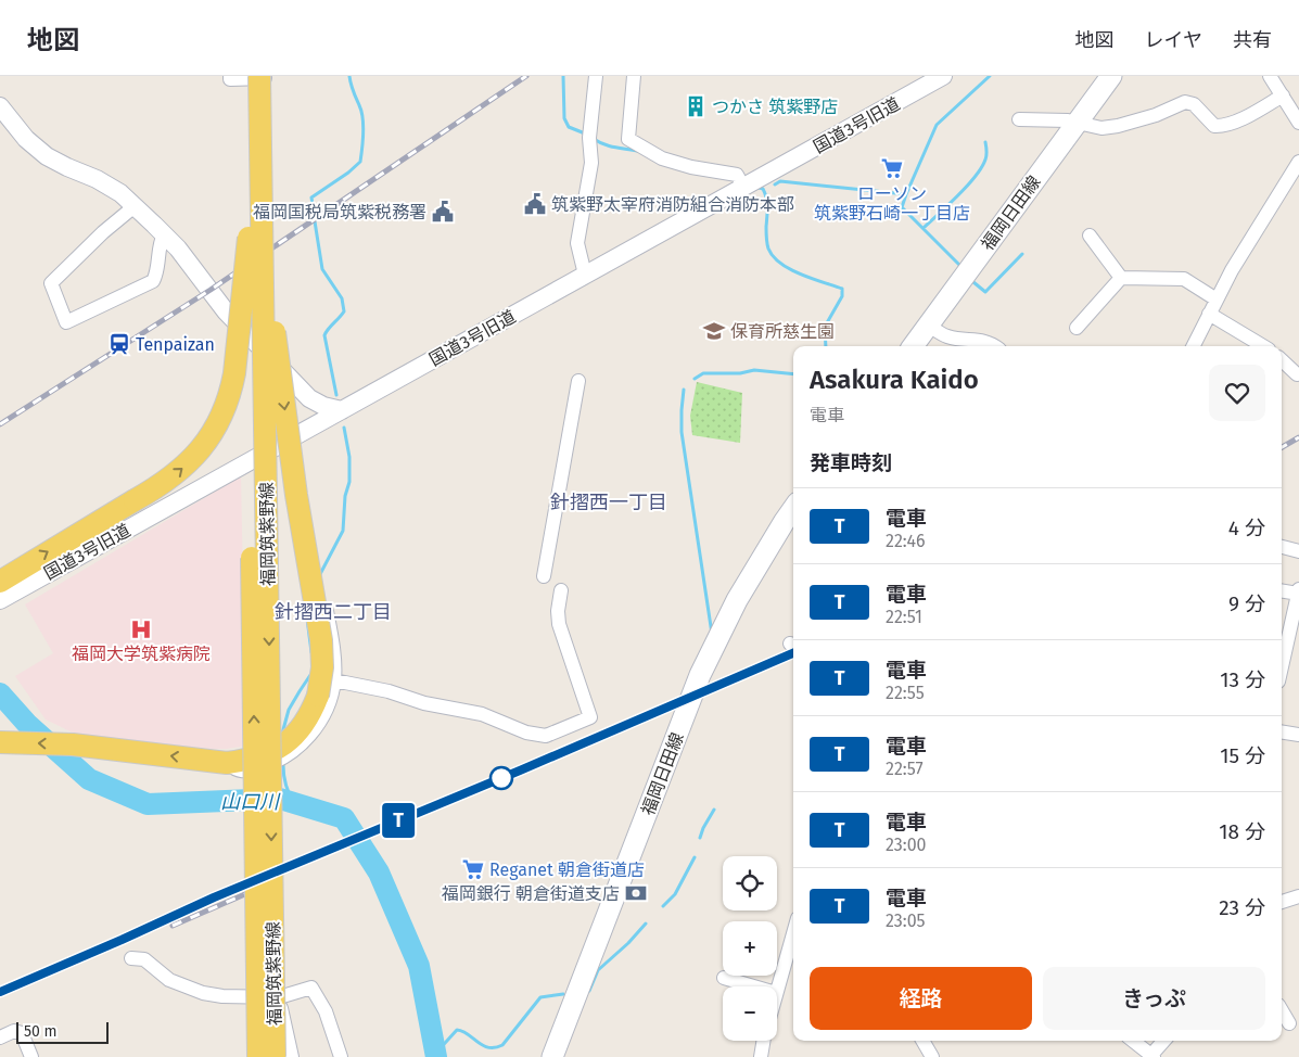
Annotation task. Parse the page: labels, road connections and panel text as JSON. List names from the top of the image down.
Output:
{
  "streets": {
    "main road": ["福岡日田線", "福岡筑紫野線"],
    "street": ["国道3号旧道"]
  },
  "districts": ["針摺西一丁目", "針摺西二丁目"],
  "water": ["山口川"],
  "places": {
    "building": ["つかさ 筑紫野店"],
    "supermarket": ["ローソン 筑紫野石崎一丁目店", "Reganet 朝倉街道店"],
    "public building": ["筑紫野太宰府消防組合消防本部", "福岡国税局筑紫税務署"],
    "school or university": ["保育所慈生園"],
    "station": ["Tenpaizan"],
    "hospital": ["福岡大学筑紫病院"],
    "bank": ["福岡銀行 朝倉街道支店"]
  },
  "scale_bar": "50 m",
  "page": {
    "header": "地図",
    "nav": ["地図", "レイヤ", "共有"],
    "on_map": "T",
    "heading": [
      ["Asakura Kaido", "電車"],
      "発車時刻"
    ],
    "list": [
      {
        "mark": "T",
        "name": "電車",
        "note": "22:46",
        "value": "4 分"
      },
      {
        "mark": "T",
        "name": "電車",
        "note": "22:51",
        "value": "9 分"
      },
      {
        "mark": "T",
        "name": "電車",
        "note": "22:55",
        "value": "13 分"
      },
      {
        "mark": "T",
        "name": "電車",
        "note": "22:57",
        "value": "15 分"
      },
      {
        "mark": "T",
        "name": "電車",
        "note": "23:00",
        "value": "18 分"
      },
      {
        "mark": "T",
        "name": "電車",
        "note": "23:05",
        "value": "23 分"
      }
    ],
    "map_buttons": ["+", "−"],
    "buttons": ["経路", "きっぷ"],
    "scale": "50 m"
  }
}
